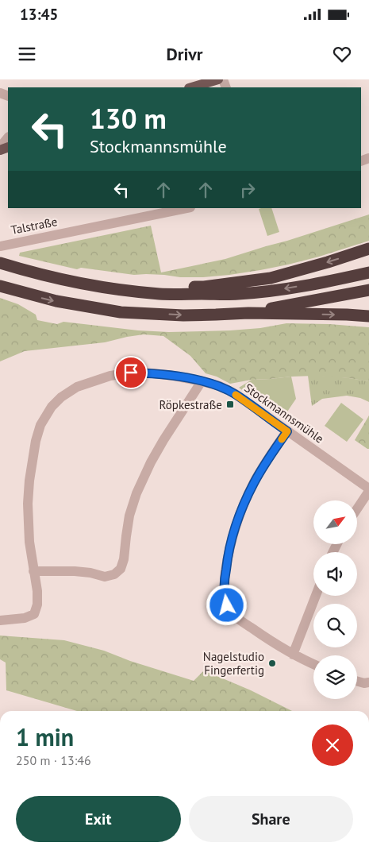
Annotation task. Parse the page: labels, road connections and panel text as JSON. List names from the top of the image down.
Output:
{
  "streets": {
    "street": ["Talstraße", "Stockmannsmühle"]
  },
  "places": {
    "transit": ["Röpkestraße"],
    "other": ["Nagelstudio Fingerfertig"]
  },
  "north": "top right",
  "page": {
    "status": "13:45",
    "header": "Drivr",
    "turn": ["130 m", "Stockmannsmühle"],
    "heading": ["1 min", "250 m · 13:46"],
    "buttons": ["Exit", "Share"]
  }
}
